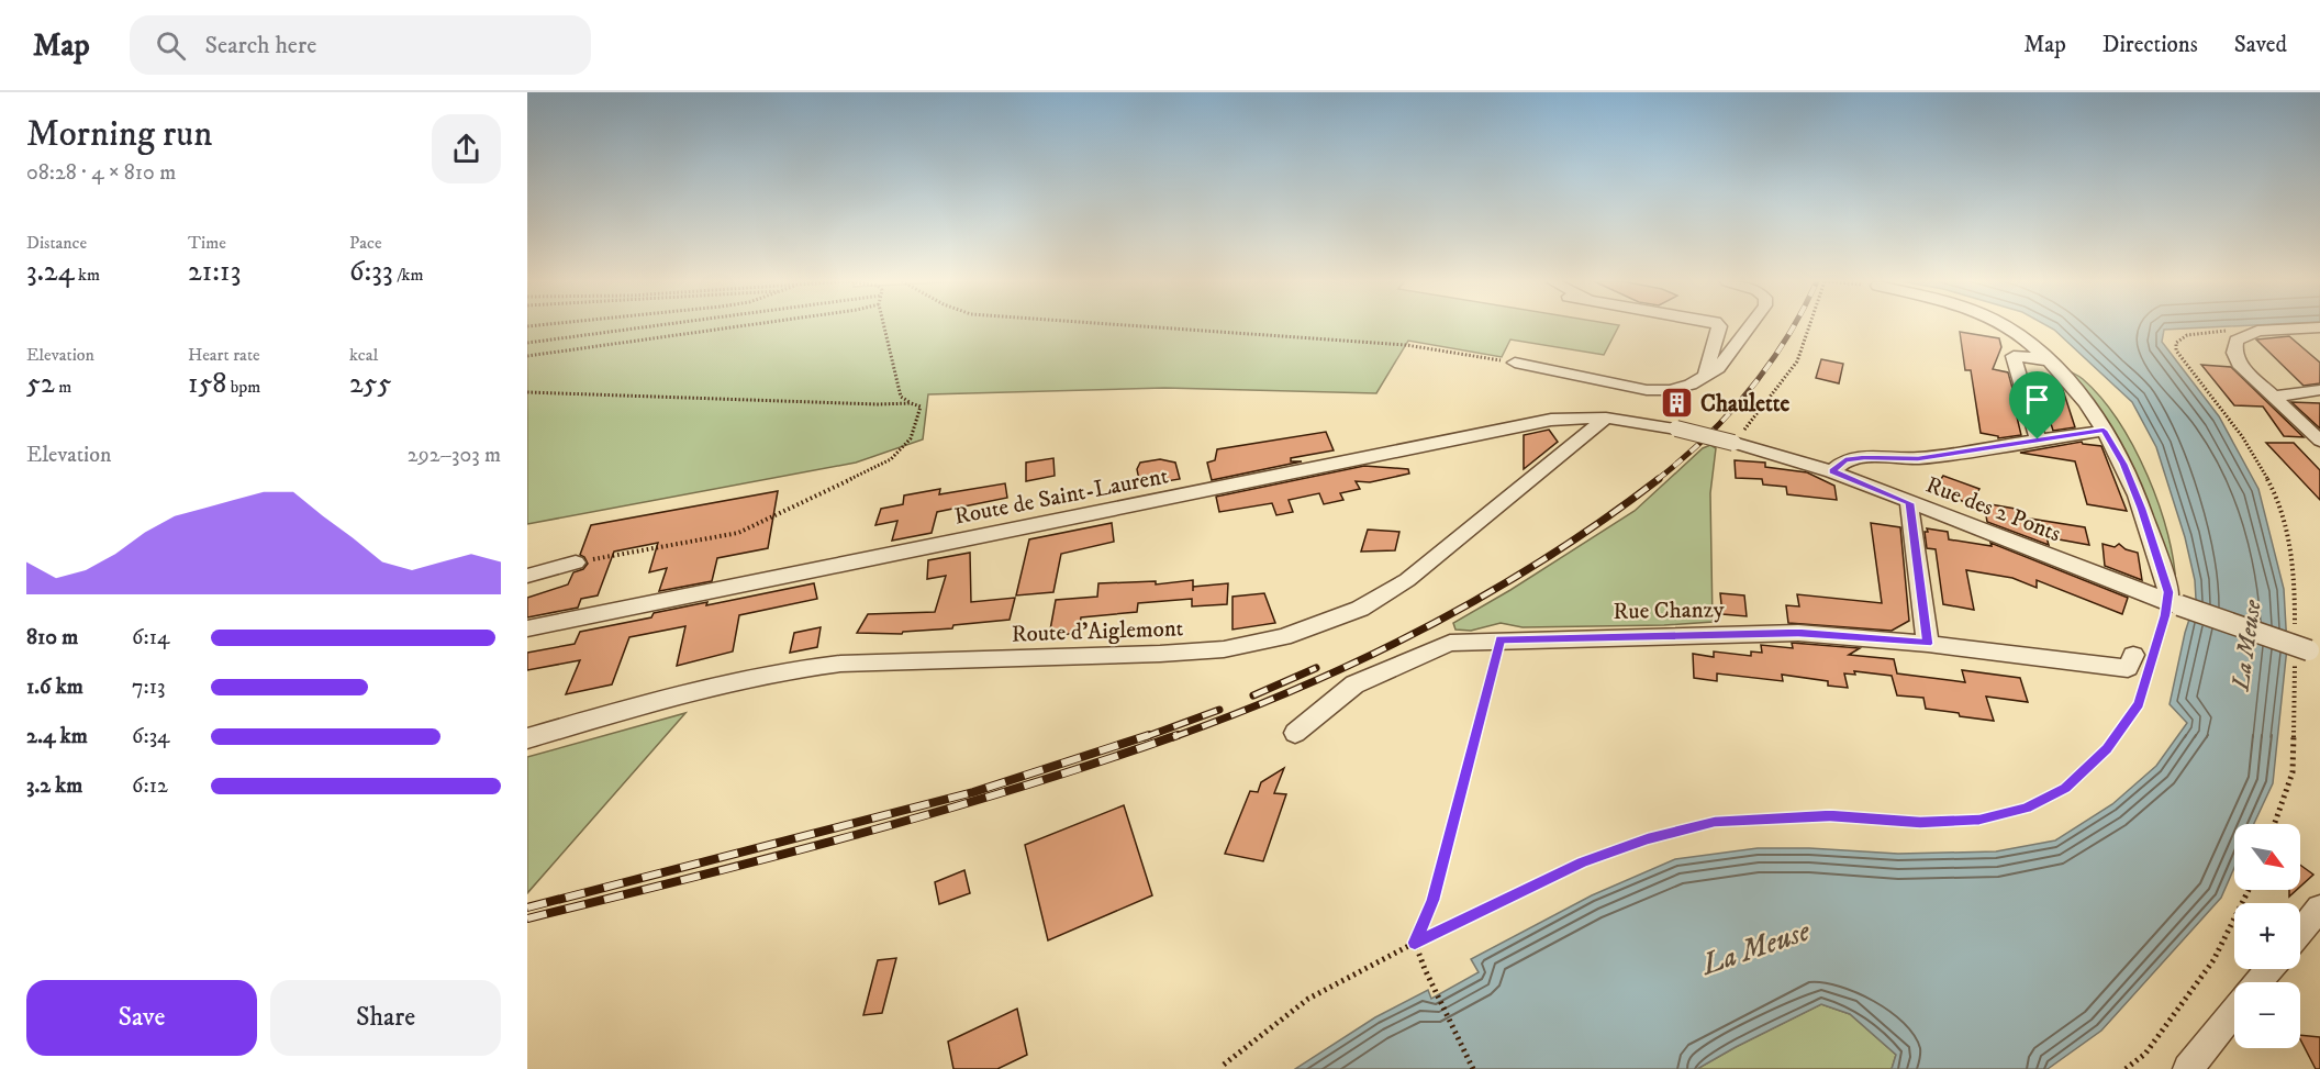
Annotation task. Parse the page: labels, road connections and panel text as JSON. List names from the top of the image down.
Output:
{
  "streets": {
    "street": [
      "Route de Saint-Laurent",
      "Rue des 2 Ponts",
      "Rue Chanzy",
      "Route d'Aiglemont"
    ]
  },
  "crossings": [
    ["Route de Saint-Laurent", "Rue des 2 Ponts"],
    ["Route de Saint-Laurent", "Route d'Aiglemont"]
  ],
  "water": ["La Meuse"],
  "places": {
    "building": ["Chaulette"]
  },
  "north": "bottom right",
  "page": {
    "header": "Map",
    "search": "Search here",
    "nav": ["Map", "Directions", "Saved"],
    "heading": ["Morning run", "08:28 · 4 × 810 m"],
    "stats": [
      ["Distance", "3.24 km"],
      ["Time", "21:13"],
      ["Pace", "6:33 /km"],
      ["Elevation", "52 m"],
      ["Heart rate", "158 bpm"],
      ["kcal", "255"]
    ],
    "chart": ["Elevation", "292–303 m"],
    "list": [
      {
        "name": "810 m",
        "note": "6:14"
      },
      {
        "name": "1.6 km",
        "note": "7:13"
      },
      {
        "name": "2.4 km",
        "note": "6:34"
      },
      {
        "name": "3.2 km",
        "note": "6:12"
      }
    ],
    "map_buttons": ["+", "−"],
    "buttons": ["Save", "Share"]
  }
}
